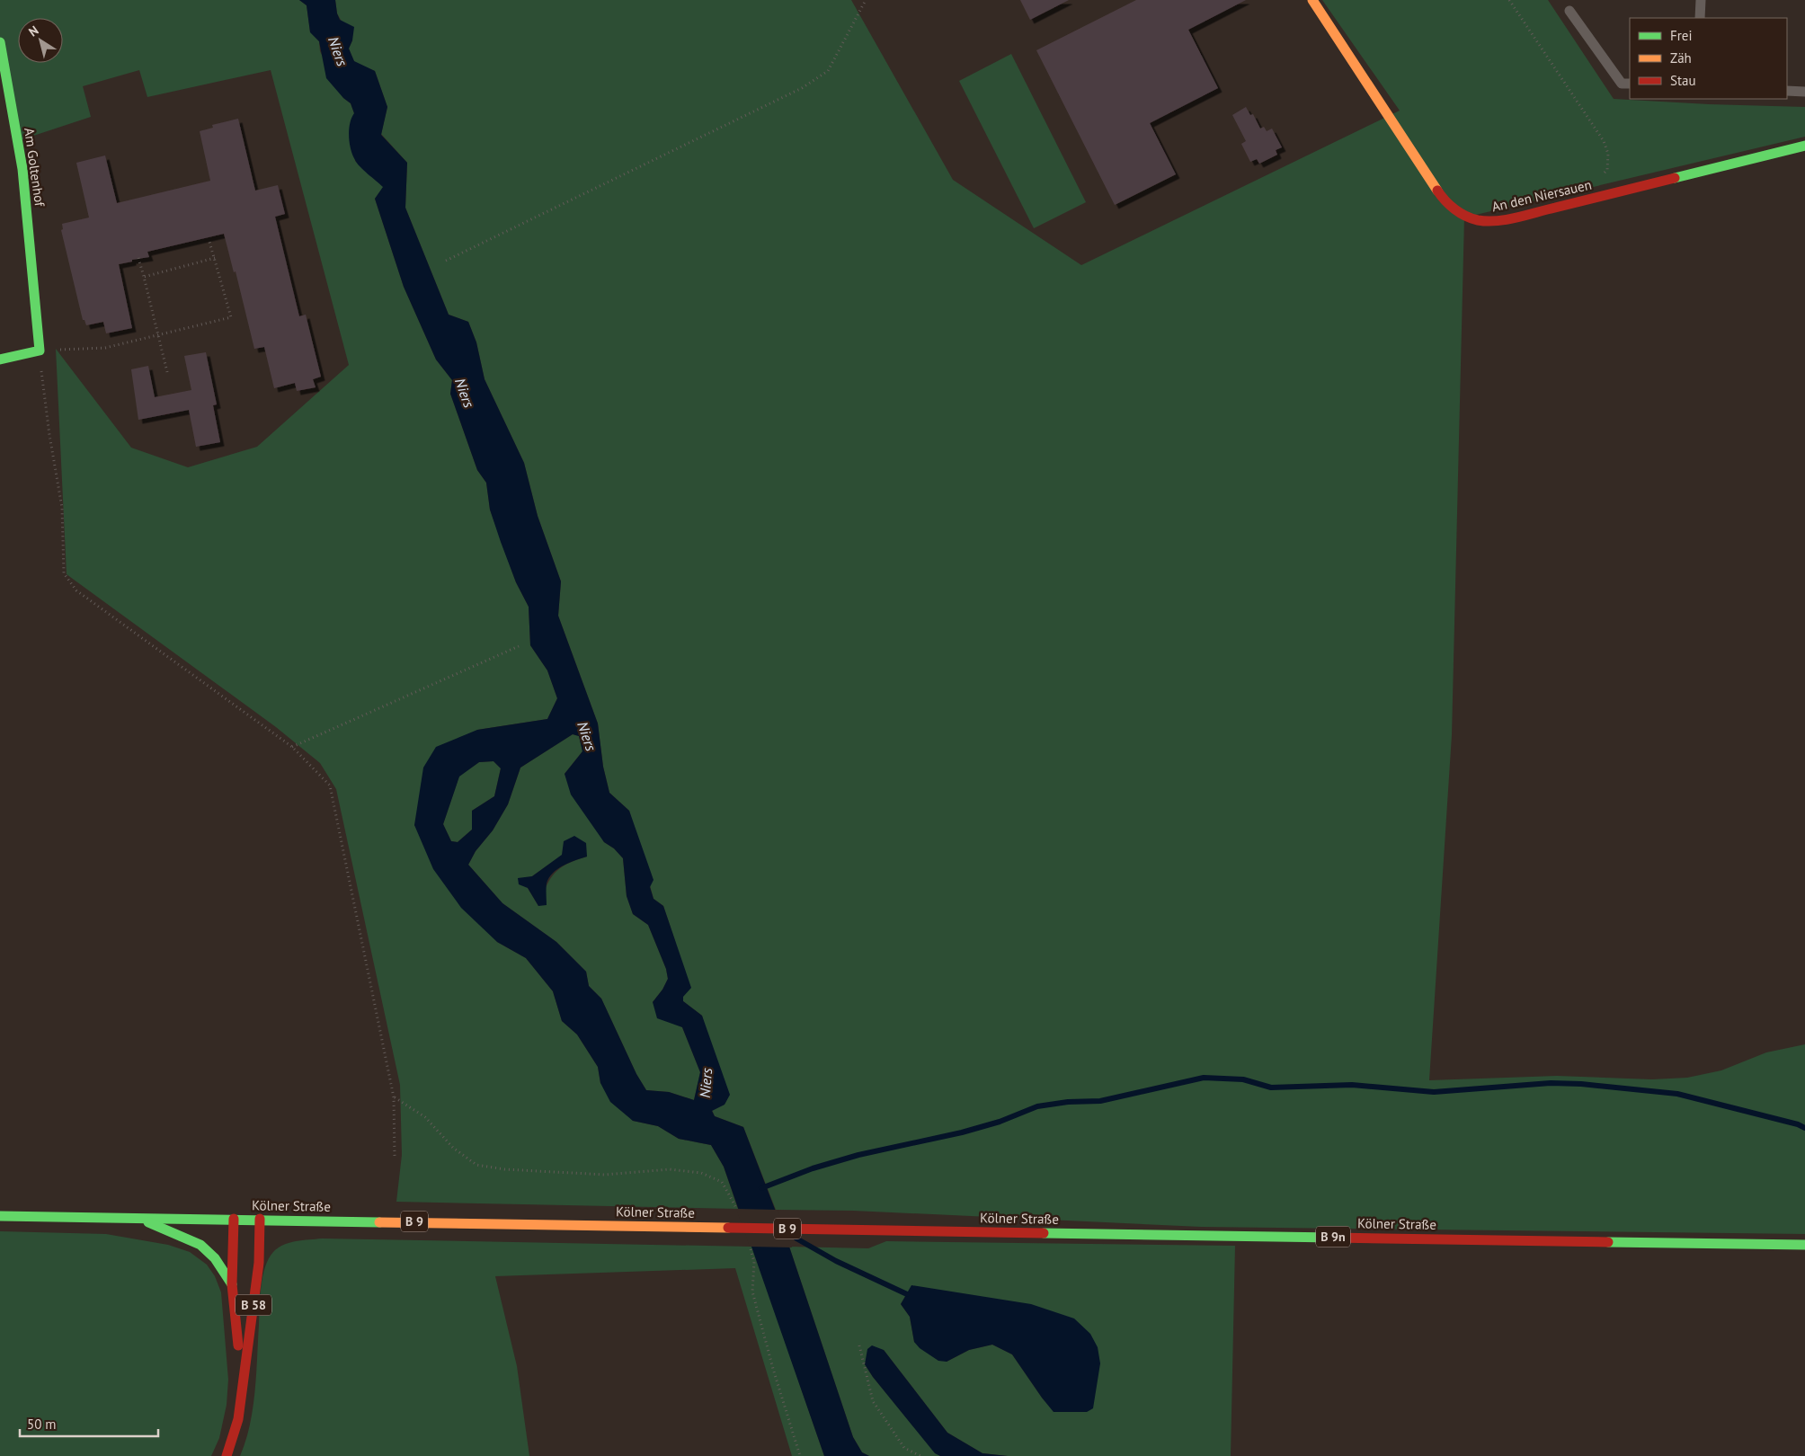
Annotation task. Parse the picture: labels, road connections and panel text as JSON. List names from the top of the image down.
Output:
{
  "streets": {
    "main road": [
      "Am Goltenhof",
      "An den Niersauen",
      "Kölner Straße",
      "B 9",
      "B 9n",
      "B 58"
    ]
  },
  "crossings": [
    ["Kölner Straße", "B 9"],
    ["Kölner Straße", "B 58"],
    ["B 9", "B 58"]
  ],
  "water": ["Niers"],
  "legend": ["Frei", "Zäh", "Stau"],
  "scale_bar": "50 m",
  "north": "top left"
}
